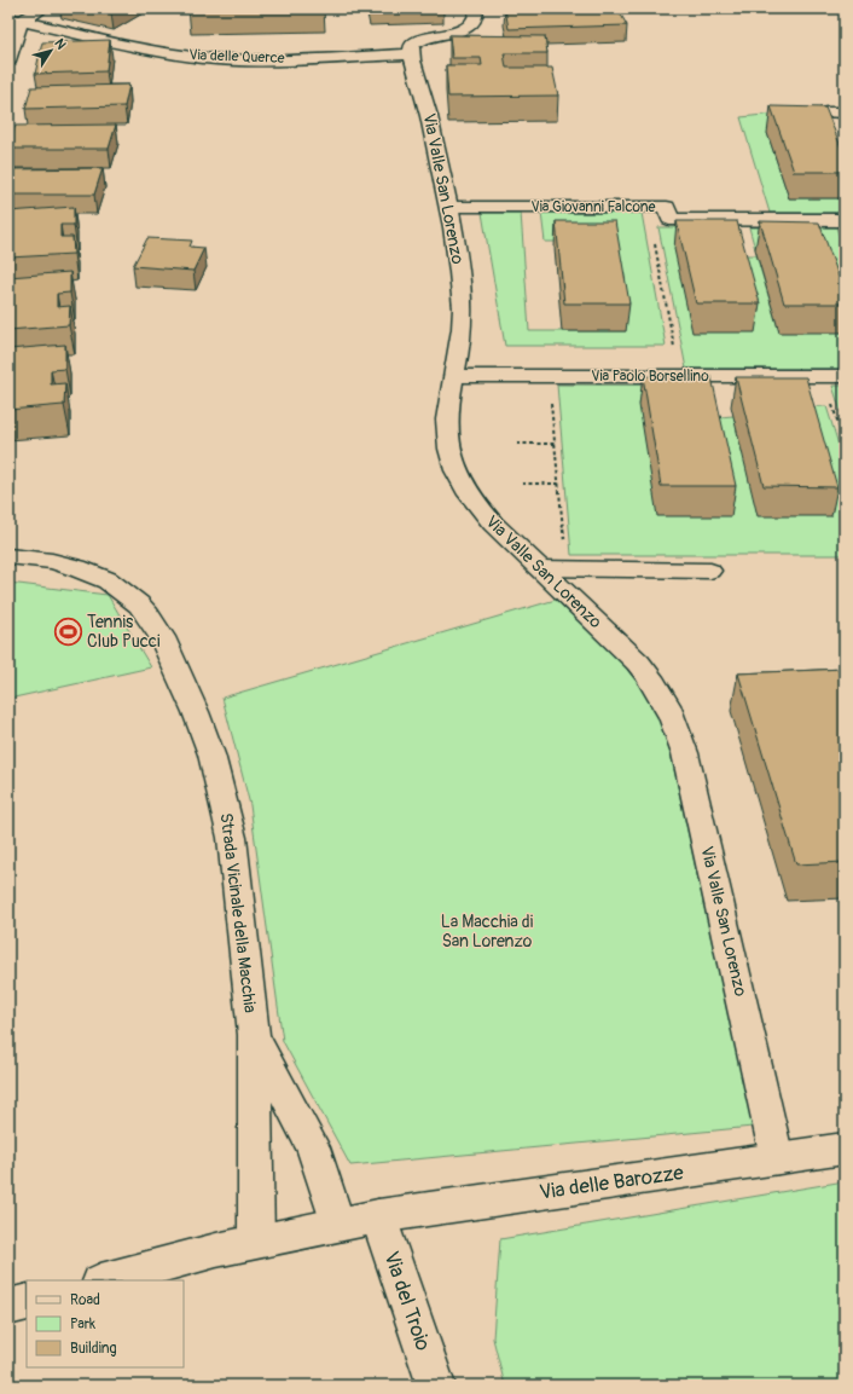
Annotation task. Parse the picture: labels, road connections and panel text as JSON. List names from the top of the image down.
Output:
{
  "streets": {
    "street": [
      "Via delle Querce",
      "Via Valle San Lorenzo",
      "Via Giovanni Falcone",
      "Via Paolo Borsellino",
      "Strada Vicinale della Macchia",
      "Via delle Barozze",
      "Via del Troio"
    ]
  },
  "crossings": [
    ["Via delle Querce", "Via Valle San Lorenzo"],
    ["Via Valle San Lorenzo", "Via Giovanni Falcone"],
    ["Via Valle San Lorenzo", "Via Paolo Borsellino"],
    ["Via Valle San Lorenzo", "Via delle Barozze"],
    ["Strada Vicinale della Macchia", "Via delle Barozze"],
    ["Via delle Barozze", "Via del Troio"]
  ],
  "parks": ["La Macchia di San Lorenzo"],
  "places": {
    "sports": ["Tennis Club Pucci"]
  },
  "legend": ["Road", "Park", "Building"],
  "north": "top right"
}
